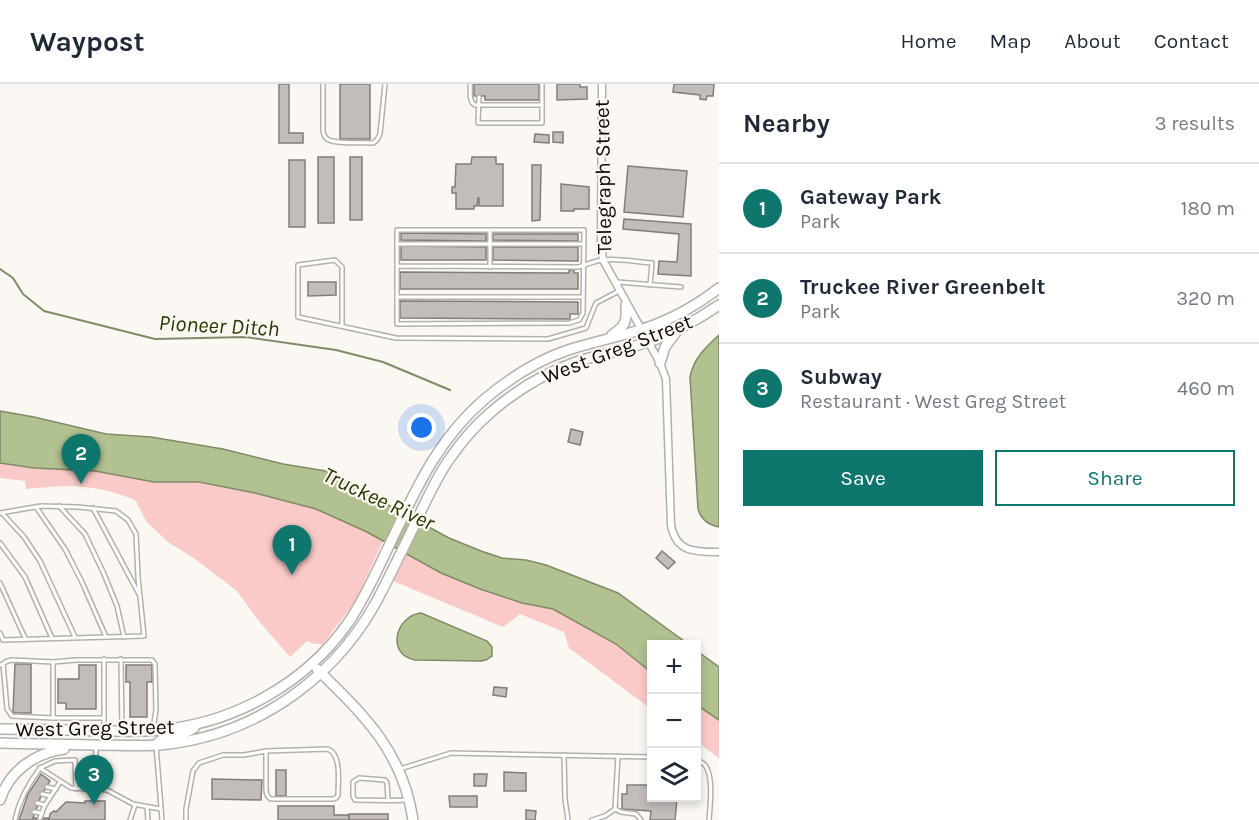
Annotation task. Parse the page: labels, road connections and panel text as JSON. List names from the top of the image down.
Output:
{
  "streets": {
    "main road": ["West Greg Street"],
    "street": ["Telegraph Street"]
  },
  "crossings": [
    ["Telegraph Street", "West Greg Street"]
  ],
  "water": ["Pioneer Ditch", "Truckee River"],
  "page": {
    "header": "Waypost",
    "nav": [
      "Home",
      "Map",
      "About",
      "Contact"
    ],
    "heading": ["Nearby", "3 results"],
    "list": [
      {
        "mark": "1",
        "name": "Gateway Park",
        "note": "Park",
        "value": "180 m"
      },
      {
        "mark": "2",
        "name": "Truckee River Greenbelt",
        "note": "Park",
        "value": "320 m"
      },
      {
        "mark": "3",
        "name": "Subway",
        "note": "Restaurant · West Greg Street",
        "value": "460 m"
      }
    ],
    "buttons": ["Save", "Share"],
    "pins": ["2", "1", "3"],
    "map_buttons": ["+", "−"]
  }
}
